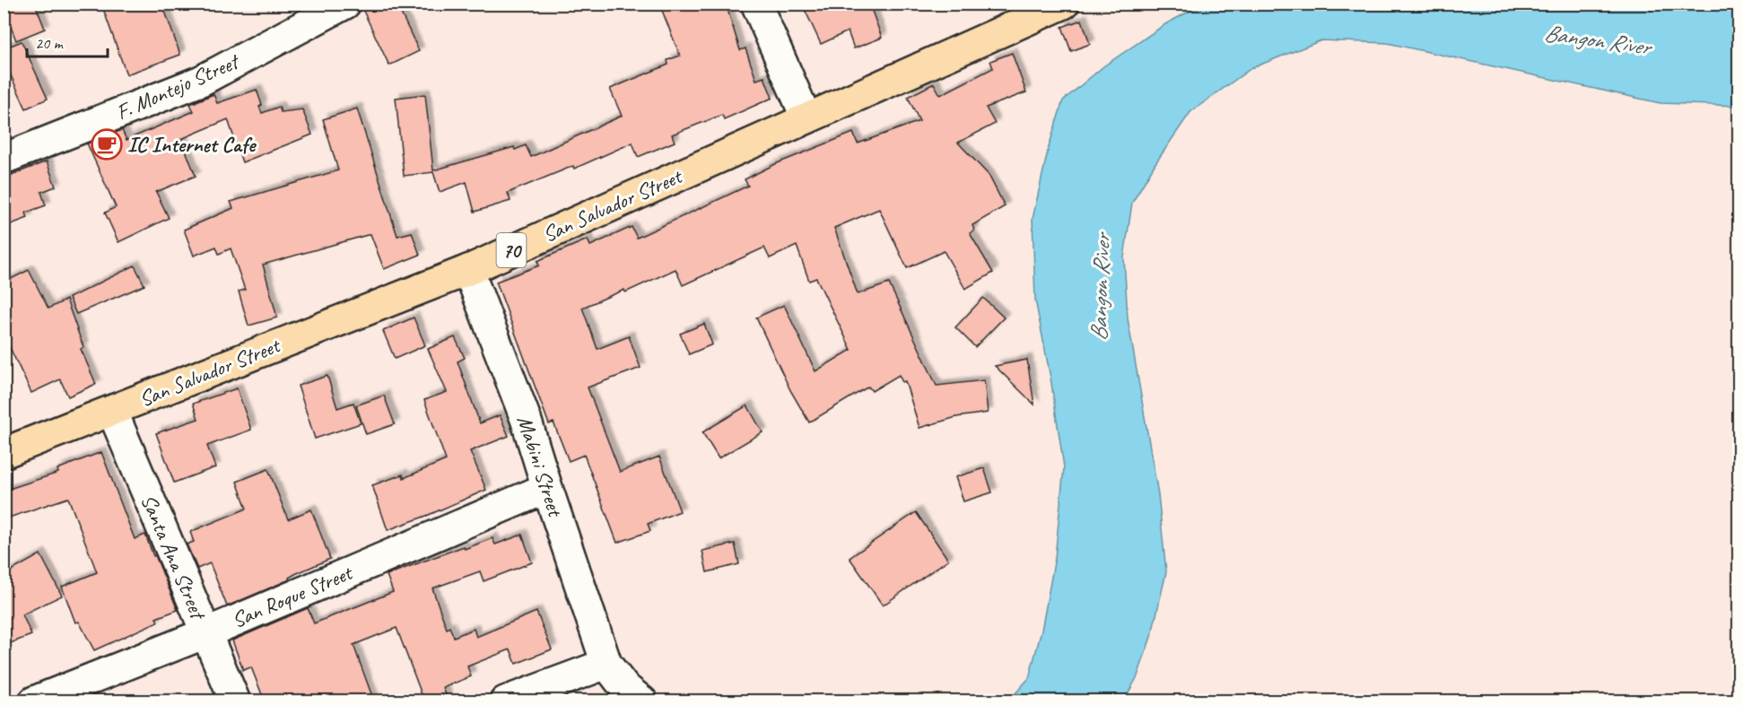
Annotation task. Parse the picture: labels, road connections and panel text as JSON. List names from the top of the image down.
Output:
{
  "streets": {
    "highway": ["San Salvador Street", "70"],
    "street": [
      "F. Montejo Street",
      "Mabini Street",
      "Santa Ana Street",
      "San Roque Street"
    ]
  },
  "crossings": [
    ["San Salvador Street", "Mabini Street"],
    ["San Salvador Street", "Santa Ana Street"],
    ["Mabini Street", "San Roque Street"],
    ["Santa Ana Street", "San Roque Street"]
  ],
  "water": ["Bangon River"],
  "places": {
    "cafe": ["IC Internet Cafe"]
  },
  "scale_bar": "20 m"
}
